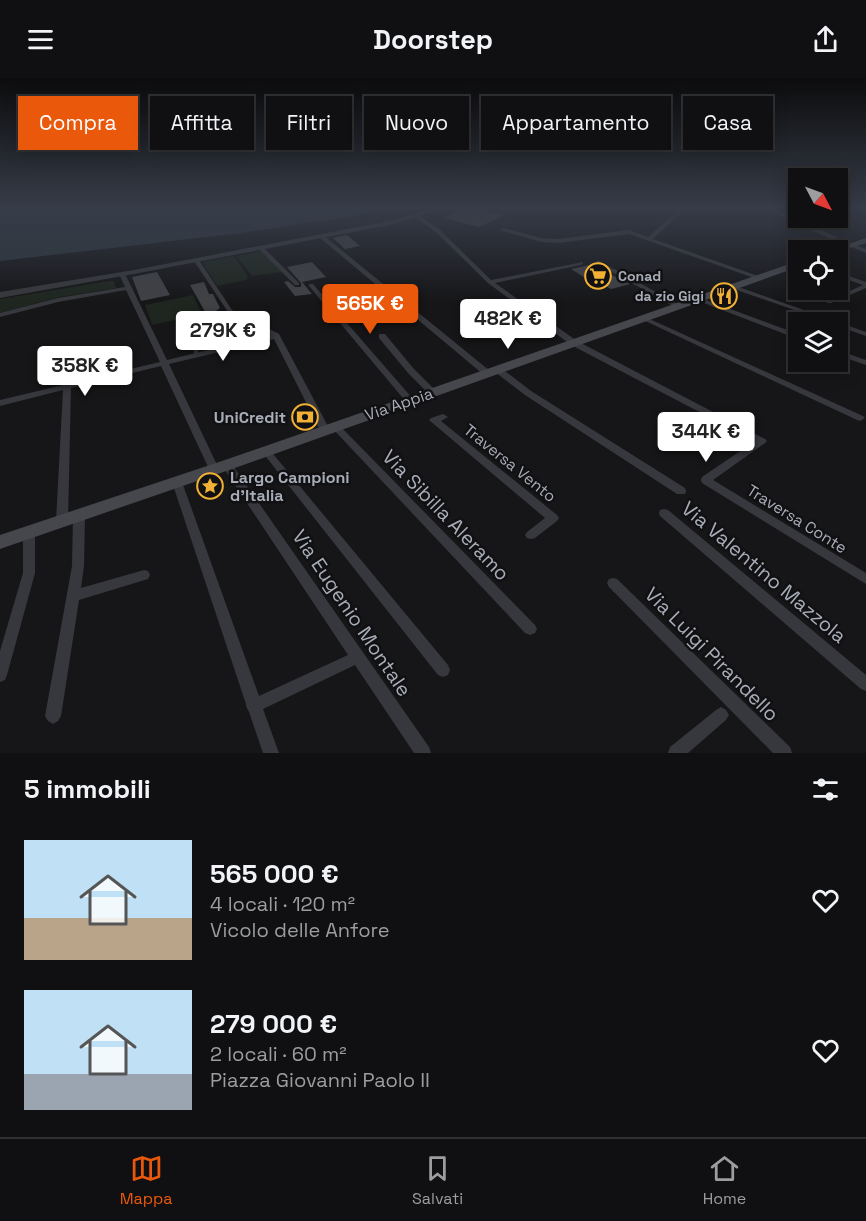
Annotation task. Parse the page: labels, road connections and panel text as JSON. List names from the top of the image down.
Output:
{
  "streets": {
    "main road": ["Via Appia"],
    "street": [
      "Traversa Vento",
      "Via Sibilla Aleramo",
      "Traversa Conte",
      "Via Valentino Mazzola",
      "Via Eugenio Montale",
      "Via Luigi Pirandello"
    ]
  },
  "crossings": [
    ["Via Appia", "Via Sibilla Aleramo"],
    ["Via Appia", "Traversa Conte"],
    ["Via Appia", "Via Eugenio Montale"]
  ],
  "places": {
    "supermarket": ["Conad"],
    "restaurant": ["da zio Gigi"],
    "bank": ["UniCredit"],
    "place": ["Largo Campioni d'Italia"]
  },
  "north": "bottom right",
  "page": {
    "header": "Doorstep",
    "chip": [
      "Compra",
      "Affitta",
      "Filtri",
      "Nuovo",
      "Appartamento",
      "Casa"
    ],
    "price": [
      "565K €",
      "482K €",
      "279K €",
      "358K €",
      "344K €"
    ],
    "heading": "5 immobili",
    "list": [
      {
        "name": "565 000 €",
        "note": "4 locali · 120 m² · Vicolo delle Anfore"
      },
      {
        "name": "279 000 €",
        "note": "2 locali · 60 m² · Piazza Giovanni Paolo II"
      }
    ],
    "tabs": ["Mappa", "Salvati", "Home"]
  }
}
